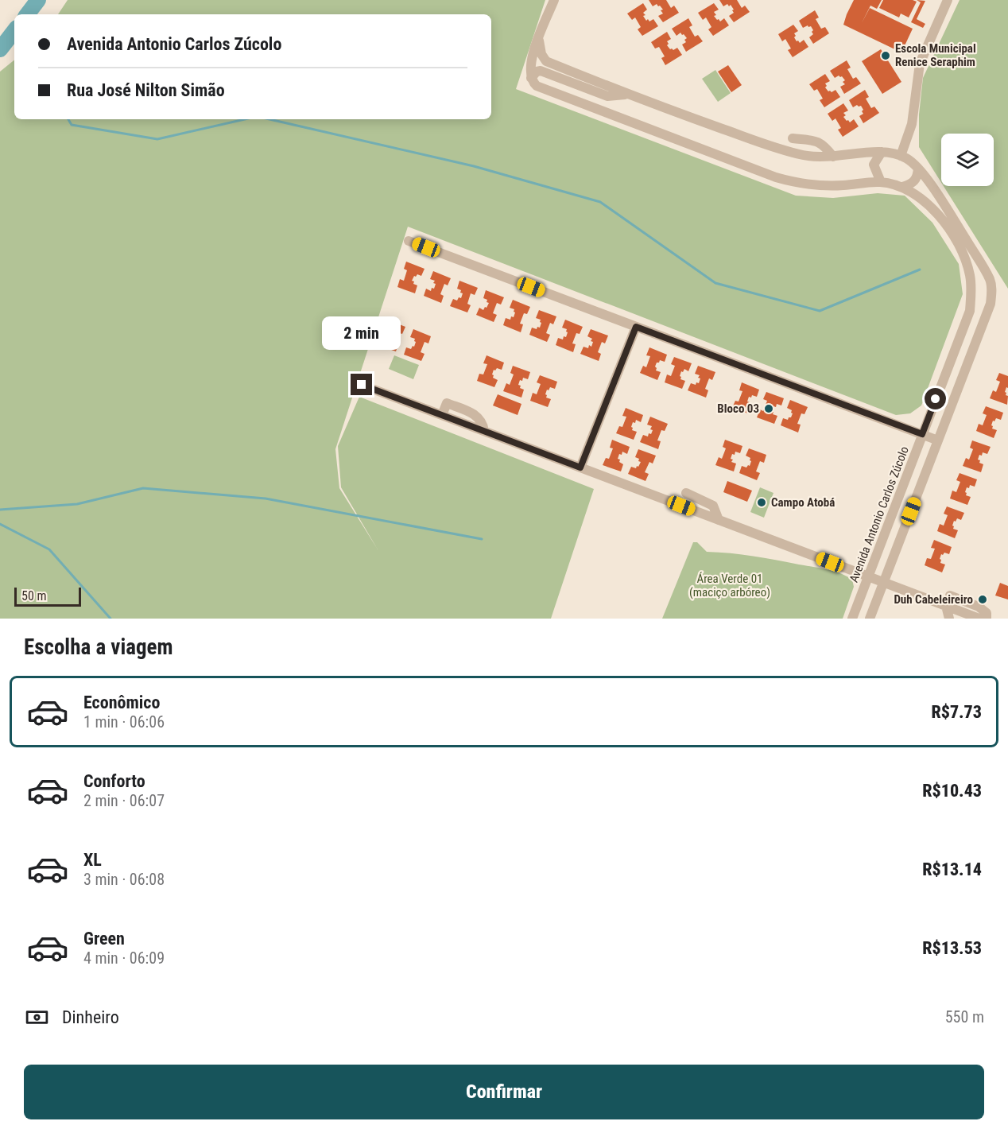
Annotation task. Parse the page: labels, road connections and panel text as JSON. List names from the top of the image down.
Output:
{
  "streets": {
    "street": ["Avenida Antonio Carlos Zúcolo"]
  },
  "parks": ["Área Verde 01 (maciço arbóreo)"],
  "places": [
    "Escola Municipal Renice Seraphim",
    "Bloco 03",
    "Campo Atobá",
    "Duh Cabeleireiro"
  ],
  "scale_bar": "50 m",
  "page": {
    "banner": ["Avenida Antonio Carlos Zúcolo", "Rua José Nilton Simão"],
    "bubble": "2 min",
    "scale": "50 m",
    "heading": "Escolha a viagem",
    "list": [
      {
        "name": "Econômico",
        "note": "1 min · 06:06",
        "value": "R$7.73"
      },
      {
        "name": "Conforto",
        "note": "2 min · 06:07",
        "value": "R$10.43"
      },
      {
        "name": "XL",
        "note": "3 min · 06:08",
        "value": "R$13.14"
      },
      {
        "name": "Green",
        "note": "4 min · 06:09",
        "value": "R$13.53"
      }
    ],
    "pay": ["Dinheiro", "550 m"],
    "buttons": "Confirmar"
  }
}
